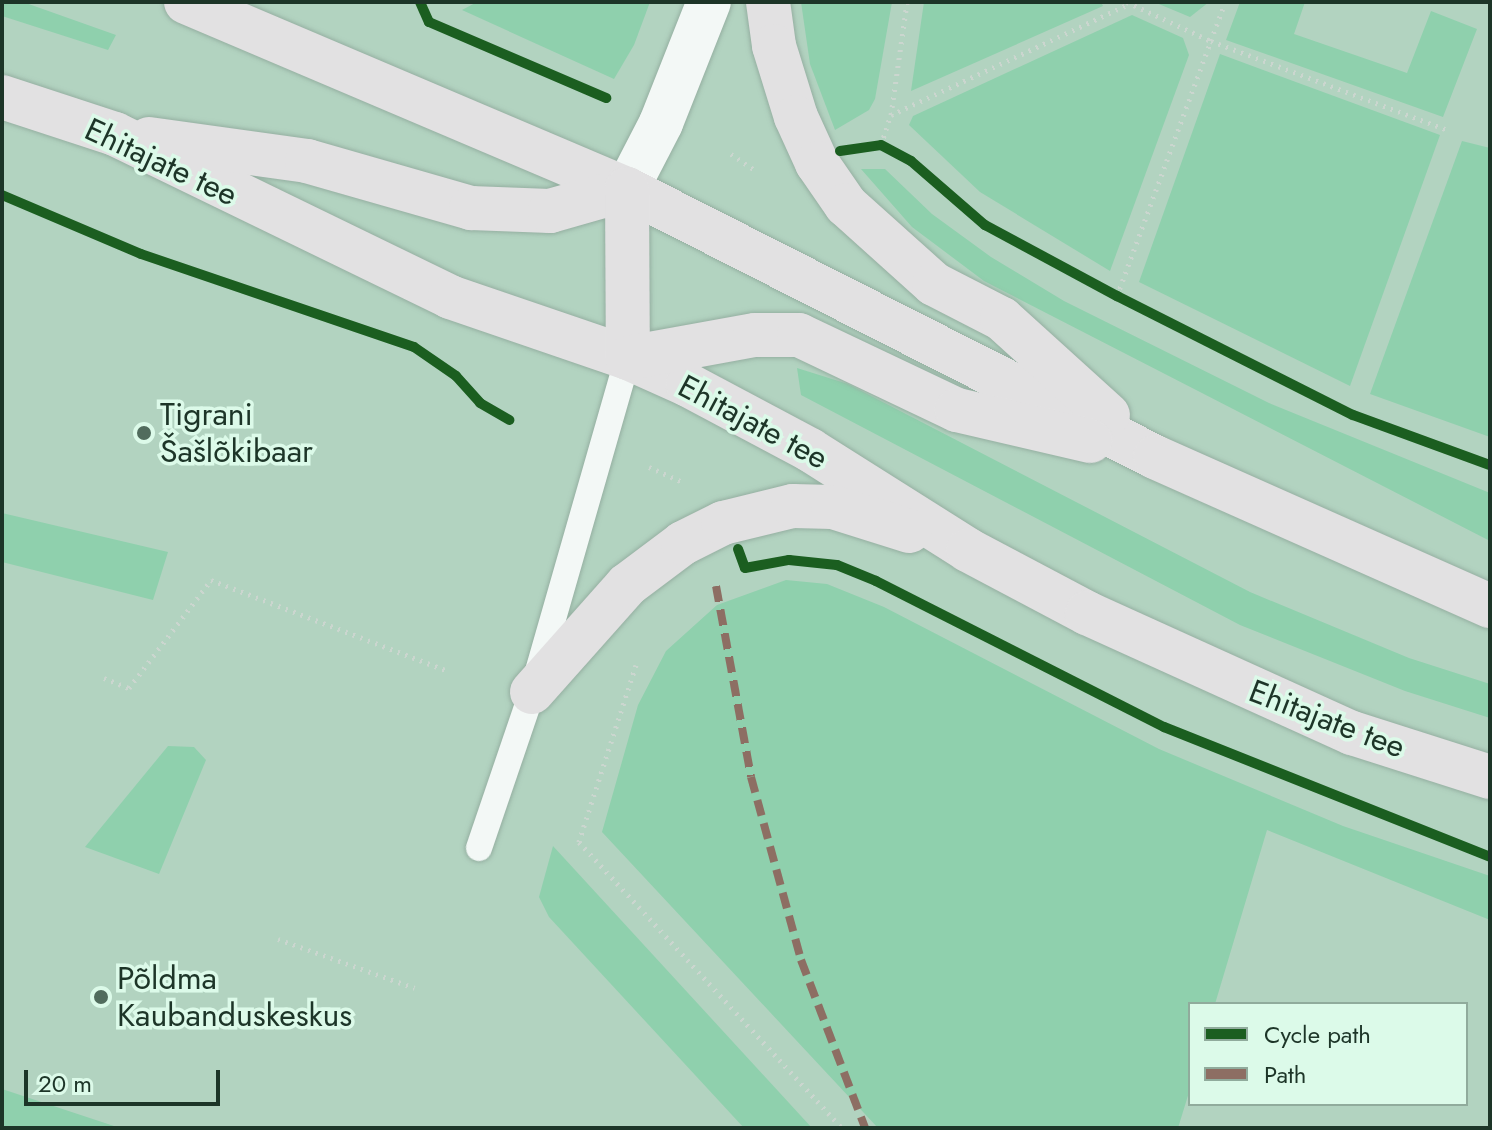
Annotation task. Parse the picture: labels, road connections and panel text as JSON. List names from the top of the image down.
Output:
{
  "streets": {
    "main road": ["Ehitajate tee"]
  },
  "places": ["Tigrani Šašlõkibaar", "Põldma Kaubanduskeskus"],
  "legend": ["Cycle path", "Path"],
  "scale_bar": "20 m"
}
